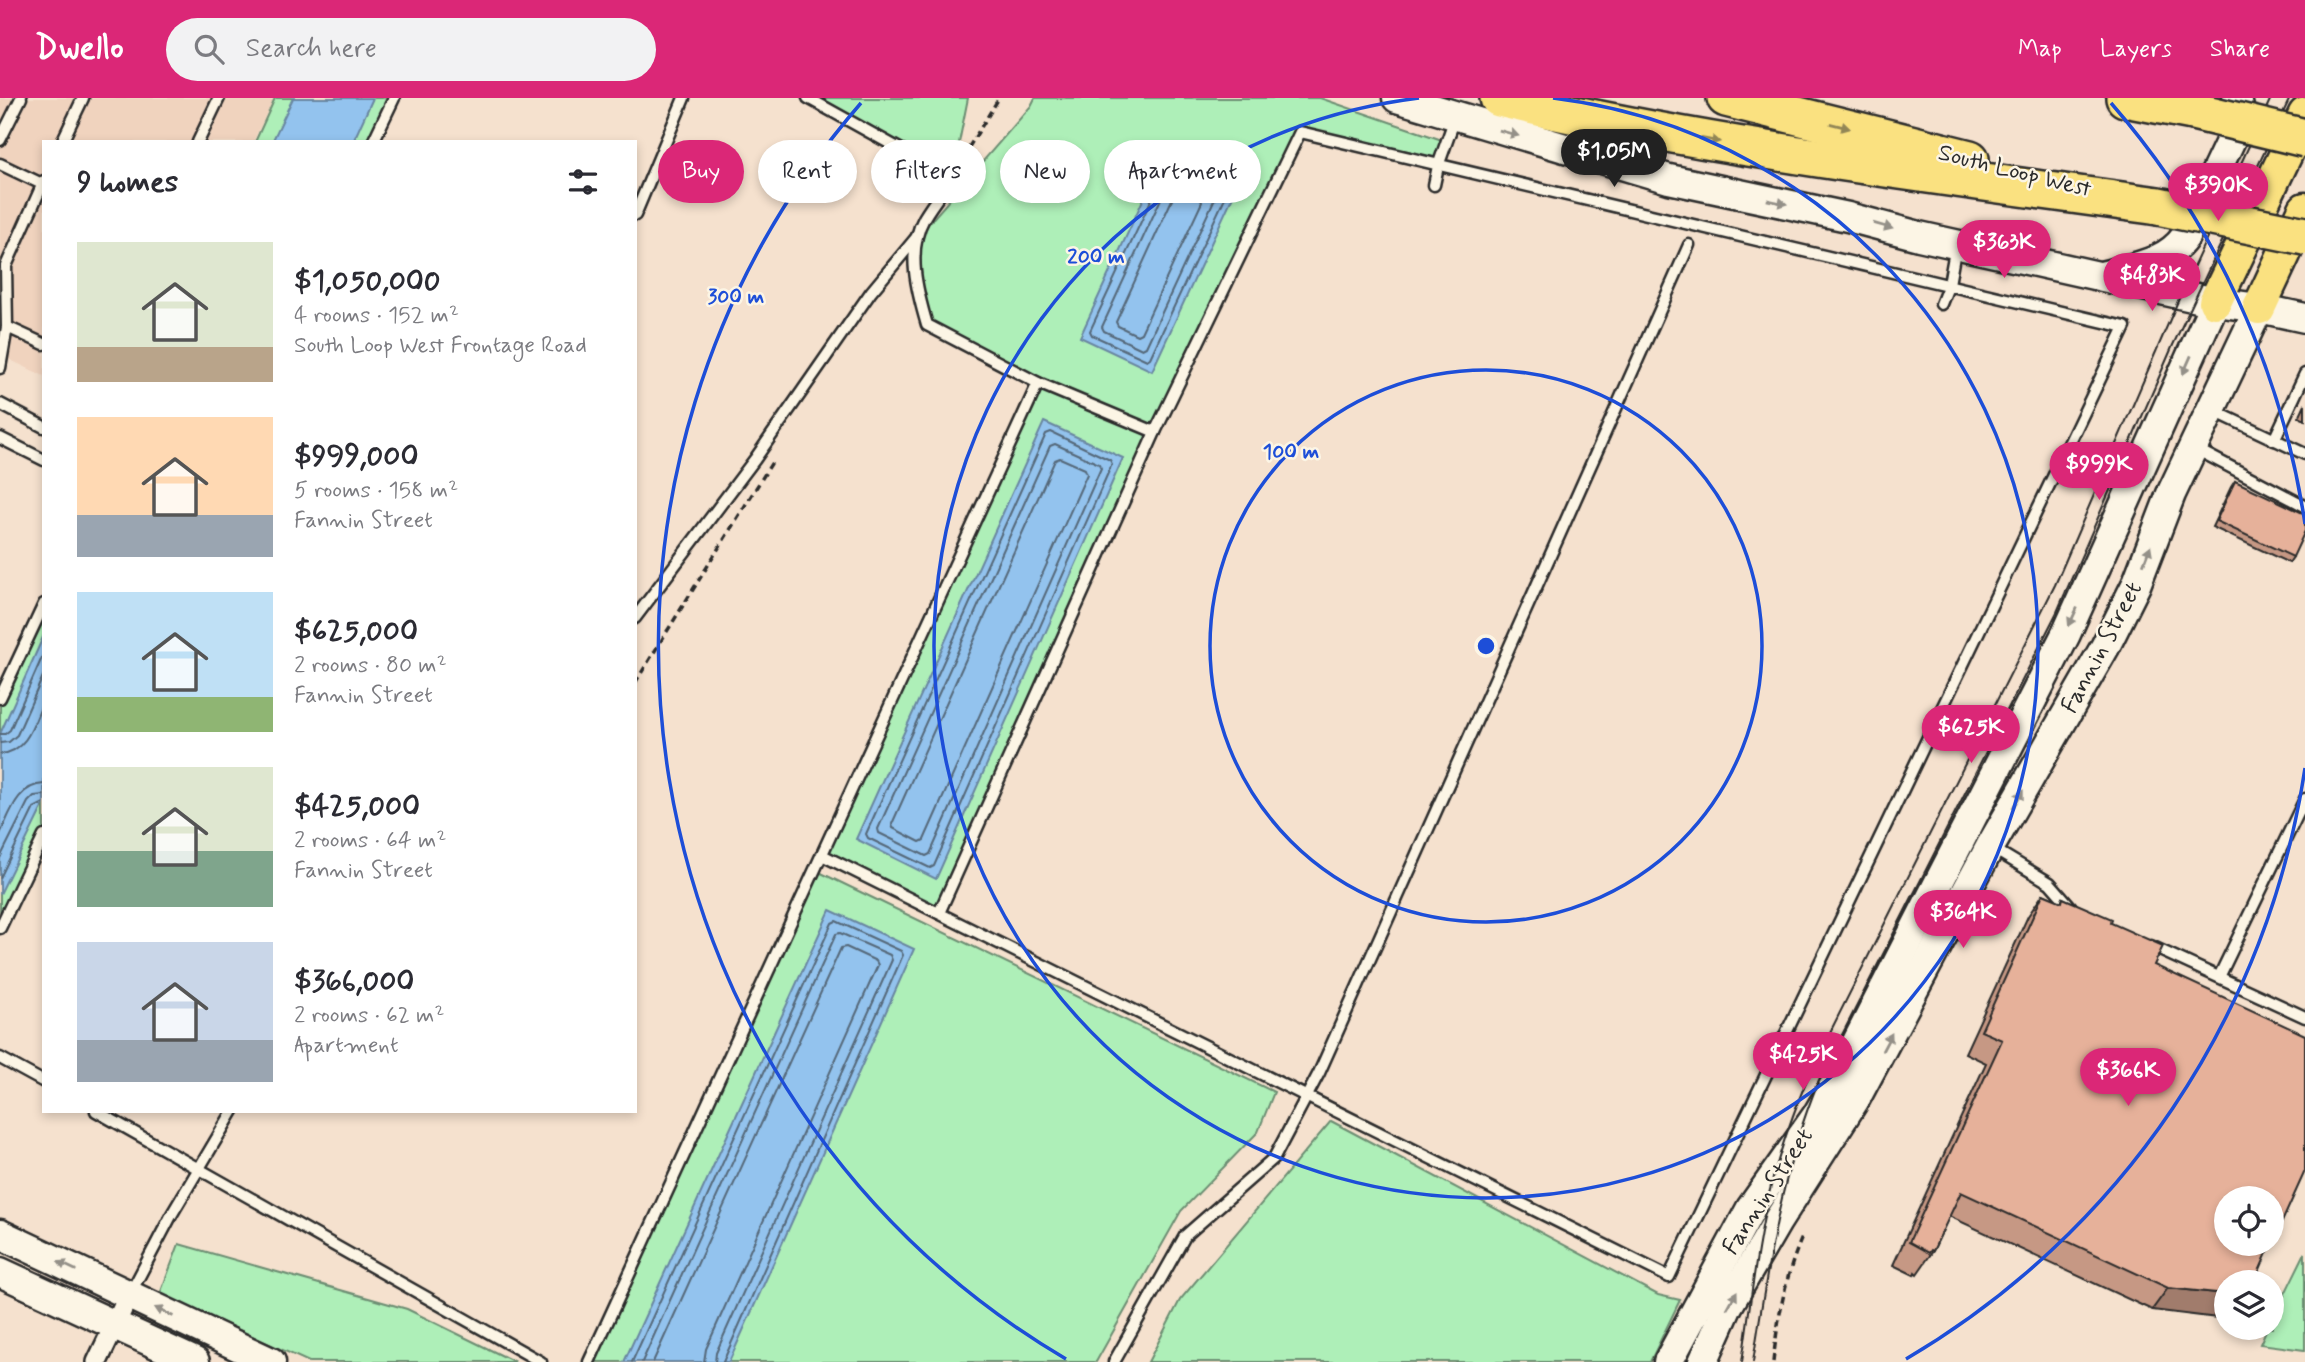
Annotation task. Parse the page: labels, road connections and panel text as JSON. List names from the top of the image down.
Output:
{
  "streets": {
    "highway": ["South Loop West"],
    "main road": ["Fannin Street"]
  },
  "page": {
    "header": "Dwello",
    "search": "Search here",
    "nav": ["Map", "Layers", "Share"],
    "price": [
      "$1.05M",
      "$390K",
      "$363K",
      "$483K",
      "$999K",
      "$625K",
      "$364K",
      "$425K",
      "$366K"
    ],
    "chip": [
      "Buy",
      "Rent",
      "Filters",
      "New",
      "Apartment"
    ],
    "heading": "9 homes",
    "list": [
      {
        "name": "$1,050,000",
        "note": "4 rooms · 152 m² · South Loop West Frontage Road"
      },
      {
        "name": "$999,000",
        "note": "5 rooms · 158 m² · Fannin Street"
      },
      {
        "name": "$625,000",
        "note": "2 rooms · 80 m² · Fannin Street"
      },
      {
        "name": "$425,000",
        "note": "2 rooms · 64 m² · Fannin Street"
      },
      {
        "name": "$366,000",
        "note": "2 rooms · 62 m² · Apartment"
      }
    ]
  },
  "rings": ["200 m", "300 m", "100 m"]
}
